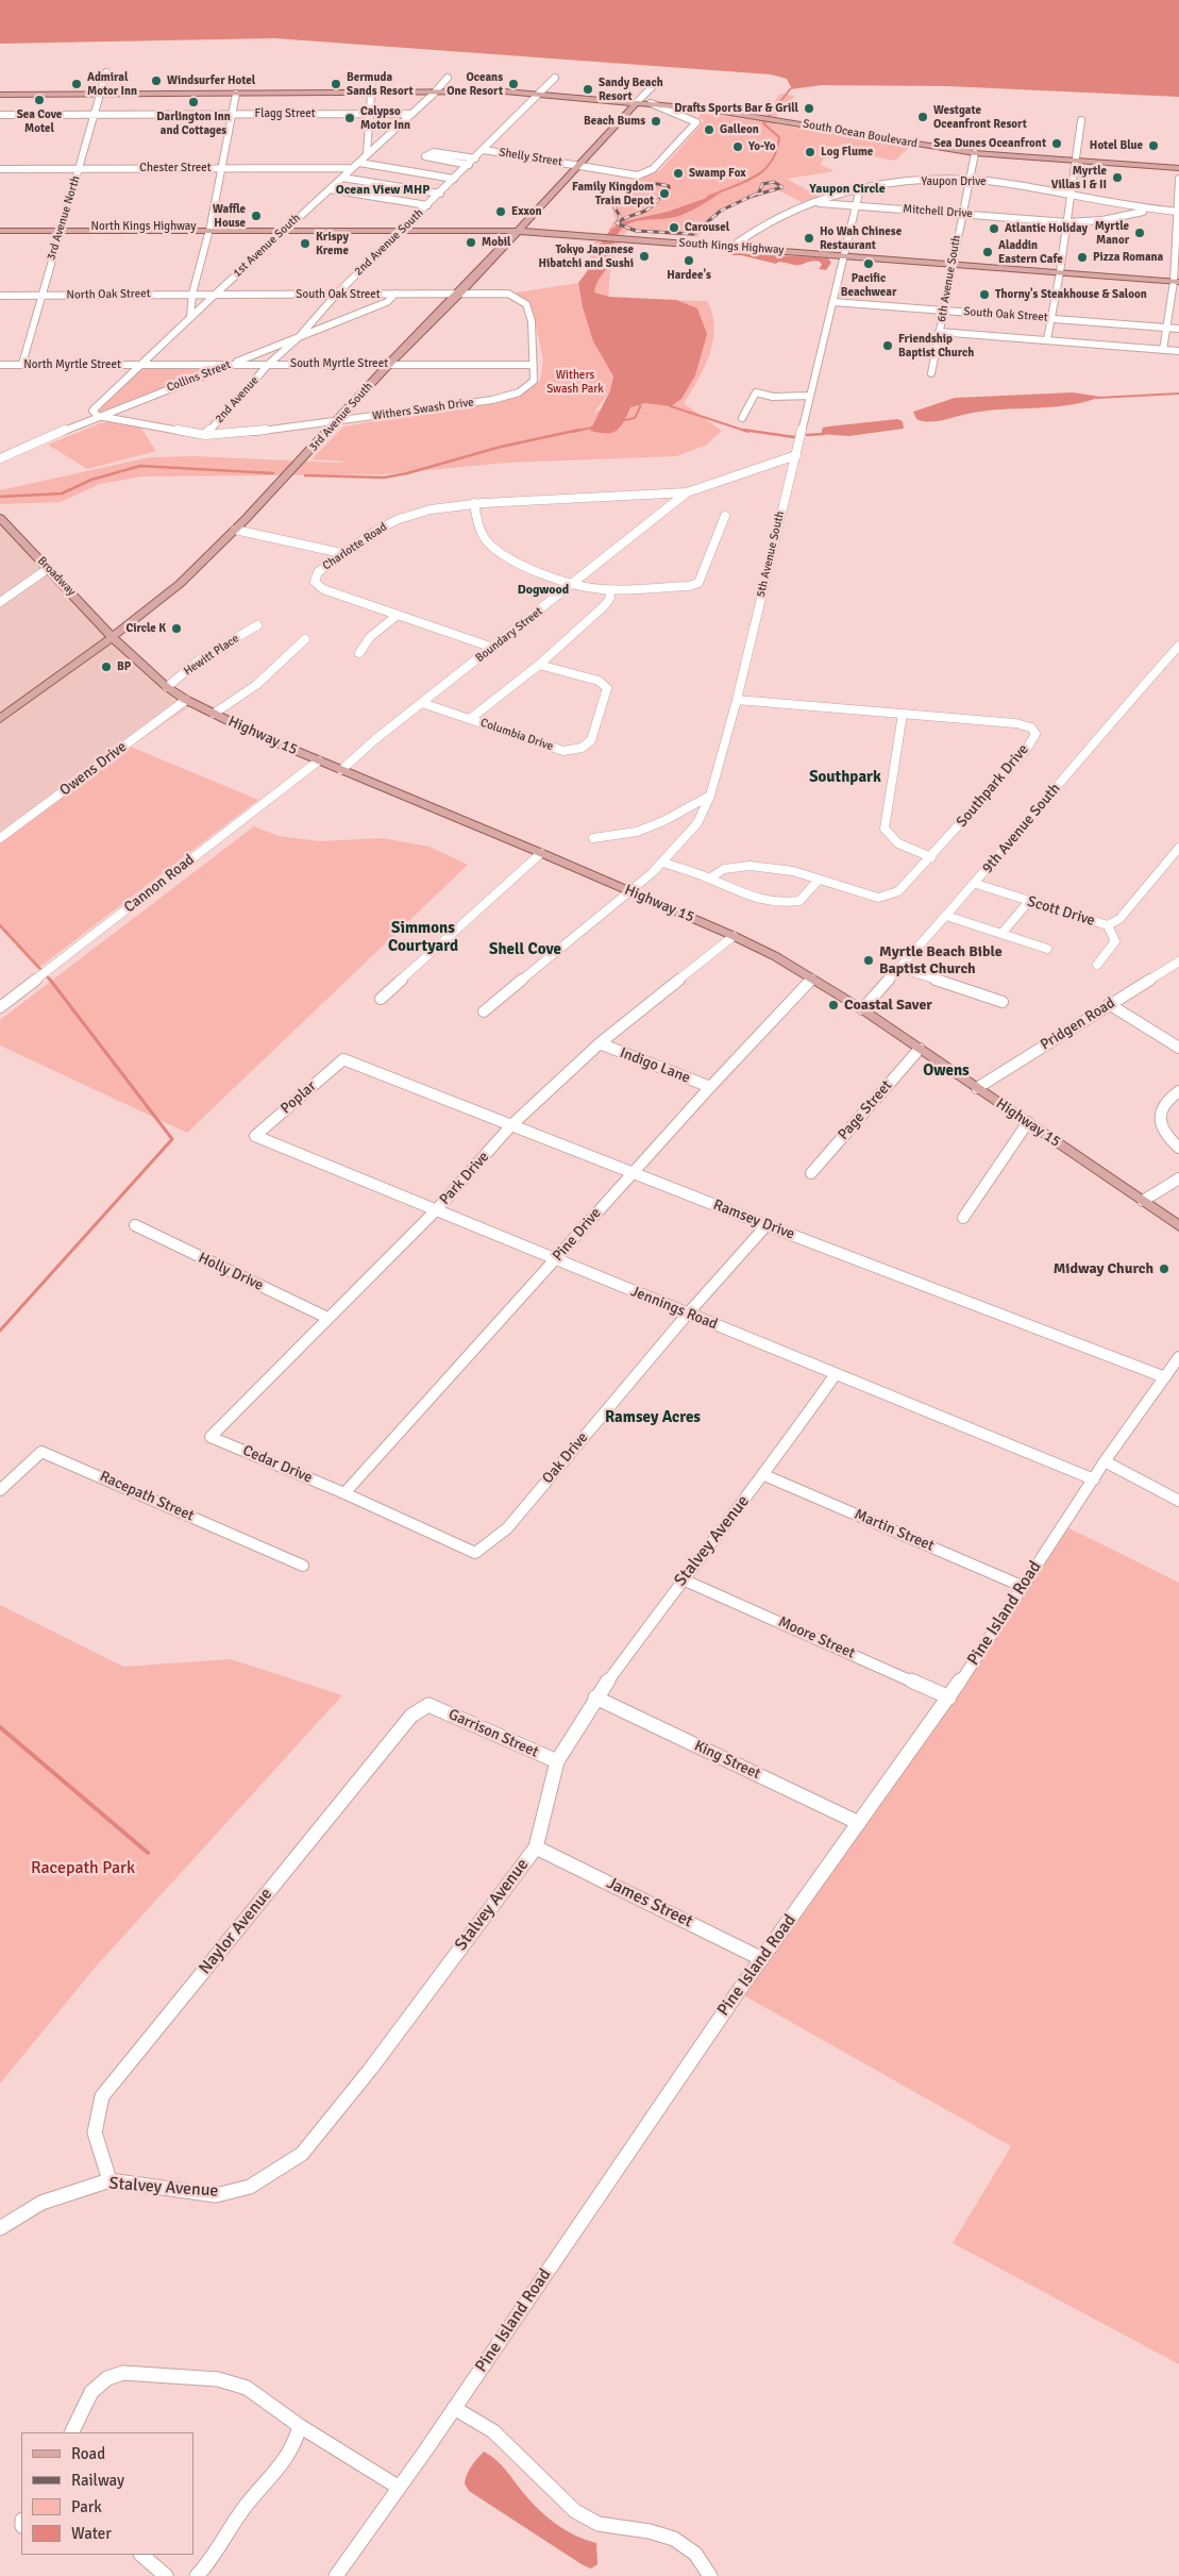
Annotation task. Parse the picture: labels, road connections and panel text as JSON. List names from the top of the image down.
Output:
{
  "streets": {
    "main road": [
      "South Ocean Boulevard",
      "North Kings Highway",
      "South Kings Highway",
      "3rd Avenue South",
      "Broadway",
      "Highway 15"
    ],
    "street": [
      "Flagg Street",
      "Shelly Street",
      "Chester Street",
      "Yaupon Drive",
      "Mitchell Drive",
      "3rd Avenue North",
      "2nd Avenue South",
      "1st Avenue South",
      "6th Avenue South",
      "North Oak Street",
      "South Oak Street",
      "South Myrtle Street",
      "North Myrtle Street",
      "Collins Street",
      "2nd Avenue",
      "Withers Swash Drive",
      "Charlotte Road",
      "5th Avenue South",
      "Boundary Street",
      "Hewitt Place",
      "Columbia Drive",
      "Owens Drive",
      "Southpark Drive",
      "9th Avenue South",
      "Cannon Road",
      "Scott Drive",
      "Pridgen Road",
      "Indigo Lane",
      "Poplar",
      "Page Street",
      "Park Drive",
      "Ramsey Drive",
      "Pine Drive",
      "Holly Drive",
      "Jennings Road",
      "Oak Drive",
      "Cedar Drive",
      "Racepath Street",
      "Martin Street",
      "Stalvey Avenue",
      "Pine Island Road",
      "Moore Street",
      "Garrison Street",
      "King Street",
      "James Street",
      "Naylor Avenue"
    ]
  },
  "crossings": [
    ["Flagg Street", "3rd Avenue North"],
    ["Flagg Street", "1st Avenue South"],
    ["South Ocean Boulevard", "Shelly Street"],
    ["South Ocean Boulevard", "3rd Avenue North"],
    ["South Ocean Boulevard", "2nd Avenue South"],
    ["South Ocean Boulevard", "1st Avenue South"],
    ["South Ocean Boulevard", "6th Avenue South"],
    ["South Ocean Boulevard", "3rd Avenue South"],
    ["Shelly Street", "2nd Avenue South"],
    ["Shelly Street", "3rd Avenue South"],
    ["Chester Street", "3rd Avenue North"],
    ["Chester Street", "1st Avenue South"],
    ["Yaupon Drive", "Mitchell Drive"],
    ["Yaupon Drive", "South Kings Highway"],
    ["Yaupon Drive", "6th Avenue South"],
    ["Yaupon Drive", "5th Avenue South"],
    ["Mitchell Drive", "6th Avenue South"],
    ["Mitchell Drive", "5th Avenue South"],
    ["3rd Avenue North", "North Kings Highway"],
    ["3rd Avenue North", "North Oak Street"],
    ["3rd Avenue North", "North Myrtle Street"],
    ["North Kings Highway", "1st Avenue South"],
    ["North Kings Highway", "South Kings Highway"],
    ["2nd Avenue South", "South Kings Highway"],
    ["2nd Avenue South", "South Oak Street"],
    ["2nd Avenue South", "South Myrtle Street"],
    ["2nd Avenue South", "Collins Street"],
    ["2nd Avenue South", "2nd Avenue"],
    ["1st Avenue South", "South Kings Highway"],
    ["1st Avenue South", "North Oak Street"],
    ["1st Avenue South", "South Oak Street"],
    ["1st Avenue South", "South Myrtle Street"],
    ["1st Avenue South", "North Myrtle Street"],
    ["1st Avenue South", "Collins Street"],
    ["1st Avenue South", "Withers Swash Drive"],
    ["South Kings Highway", "6th Avenue South"],
    ["South Kings Highway", "3rd Avenue South"],
    ["South Kings Highway", "5th Avenue South"],
    ["6th Avenue South", "South Oak Street"],
    ["North Oak Street", "South Oak Street"],
    ["South Oak Street", "Collins Street"],
    ["South Oak Street", "Withers Swash Drive"],
    ["South Oak Street", "3rd Avenue South"],
    ["South Oak Street", "5th Avenue South"],
    ["South Myrtle Street", "North Myrtle Street"],
    ["South Myrtle Street", "Collins Street"],
    ["South Myrtle Street", "2nd Avenue"],
    ["South Myrtle Street", "Withers Swash Drive"],
    ["South Myrtle Street", "3rd Avenue South"],
    ["Collins Street", "Withers Swash Drive"],
    ["2nd Avenue", "Withers Swash Drive"],
    ["Withers Swash Drive", "3rd Avenue South"],
    ["3rd Avenue South", "Broadway"],
    ["3rd Avenue South", "Highway 15"],
    ["Charlotte Road", "Boundary Street"],
    ["5th Avenue South", "Boundary Street"],
    ["5th Avenue South", "Highway 15"],
    ["5th Avenue South", "Southpark Drive"],
    ["Broadway", "Highway 15"],
    ["Boundary Street", "Columbia Drive"],
    ["Boundary Street", "Highway 15"],
    ["Hewitt Place", "Highway 15"],
    ["Highway 15", "Owens Drive"],
    ["Highway 15", "9th Avenue South"],
    ["Highway 15", "Cannon Road"],
    ["Highway 15", "Pridgen Road"],
    ["Highway 15", "Page Street"],
    ["Highway 15", "Park Drive"],
    ["Highway 15", "Pine Drive"],
    ["9th Avenue South", "Scott Drive"],
    ["Indigo Lane", "Park Drive"],
    ["Indigo Lane", "Pine Drive"],
    ["Poplar", "Ramsey Drive"],
    ["Poplar", "Jennings Road"],
    ["Park Drive", "Ramsey Drive"],
    ["Park Drive", "Holly Drive"],
    ["Park Drive", "Jennings Road"],
    ["Park Drive", "Cedar Drive"],
    ["Ramsey Drive", "Pine Drive"],
    ["Ramsey Drive", "Oak Drive"],
    ["Ramsey Drive", "Pine Island Road"],
    ["Pine Drive", "Jennings Road"],
    ["Pine Drive", "Oak Drive"],
    ["Pine Drive", "Cedar Drive"],
    ["Jennings Road", "Oak Drive"],
    ["Jennings Road", "Stalvey Avenue"],
    ["Jennings Road", "Pine Island Road"],
    ["Oak Drive", "Cedar Drive"],
    ["Martin Street", "Stalvey Avenue"],
    ["Martin Street", "Pine Island Road"],
    ["Stalvey Avenue", "Moore Street"],
    ["Stalvey Avenue", "Garrison Street"],
    ["Stalvey Avenue", "King Street"],
    ["Stalvey Avenue", "James Street"],
    ["Stalvey Avenue", "Naylor Avenue"],
    ["Pine Island Road", "Moore Street"],
    ["Pine Island Road", "King Street"],
    ["Pine Island Road", "James Street"],
    ["Garrison Street", "Naylor Avenue"]
  ],
  "districts": [
    "Yaupon Circle",
    "Ocean View MHP",
    "Dogwood",
    "Southpark",
    "Simmons Courtyard",
    "Shell Cove",
    "Owens",
    "Ramsey Acres"
  ],
  "parks": ["Withers Swash Park", "Racepath Park"],
  "places": [
    "Windsurfer Hotel",
    "Admiral Motor Inn",
    "Bermuda Sands Resort",
    "Oceans One Resort",
    "Sandy Beach Resort",
    "Sea Cove Motel",
    "Darlington Inn and Cottages",
    "Drafts Sports Bar & Grill",
    "Westgate Oceanfront Resort",
    "Calypso Motor Inn",
    "Beach Bums",
    "Galleon",
    "Sea Dunes Oceanfront",
    "Hotel Blue",
    "Yo-Yo",
    "Log Flume",
    "Swamp Fox",
    "Myrtle Villas I & II",
    "Family Kingdom Train Depot",
    "Exxon",
    "Waffle House",
    "Carousel",
    "Atlantic Holiday",
    "Myrtle Manor",
    "Ho Wah Chinese Restaurant",
    "Mobil",
    "Krispy Kreme",
    "Aladdin Eastern Cafe",
    "Tokyo Japanese Hibatchi and Sushi",
    "Pizza Romana",
    "Hardee's",
    "Pacific Beachwear",
    "Thorny's Steakhouse & Saloon",
    "Friendship Baptist Church",
    "Circle K",
    "BP",
    "Myrtle Beach Bible Baptist Church",
    "Coastal Saver",
    "Midway Church"
  ],
  "legend": [
    "Road",
    "Railway",
    "Park",
    "Water"
  ]
}
